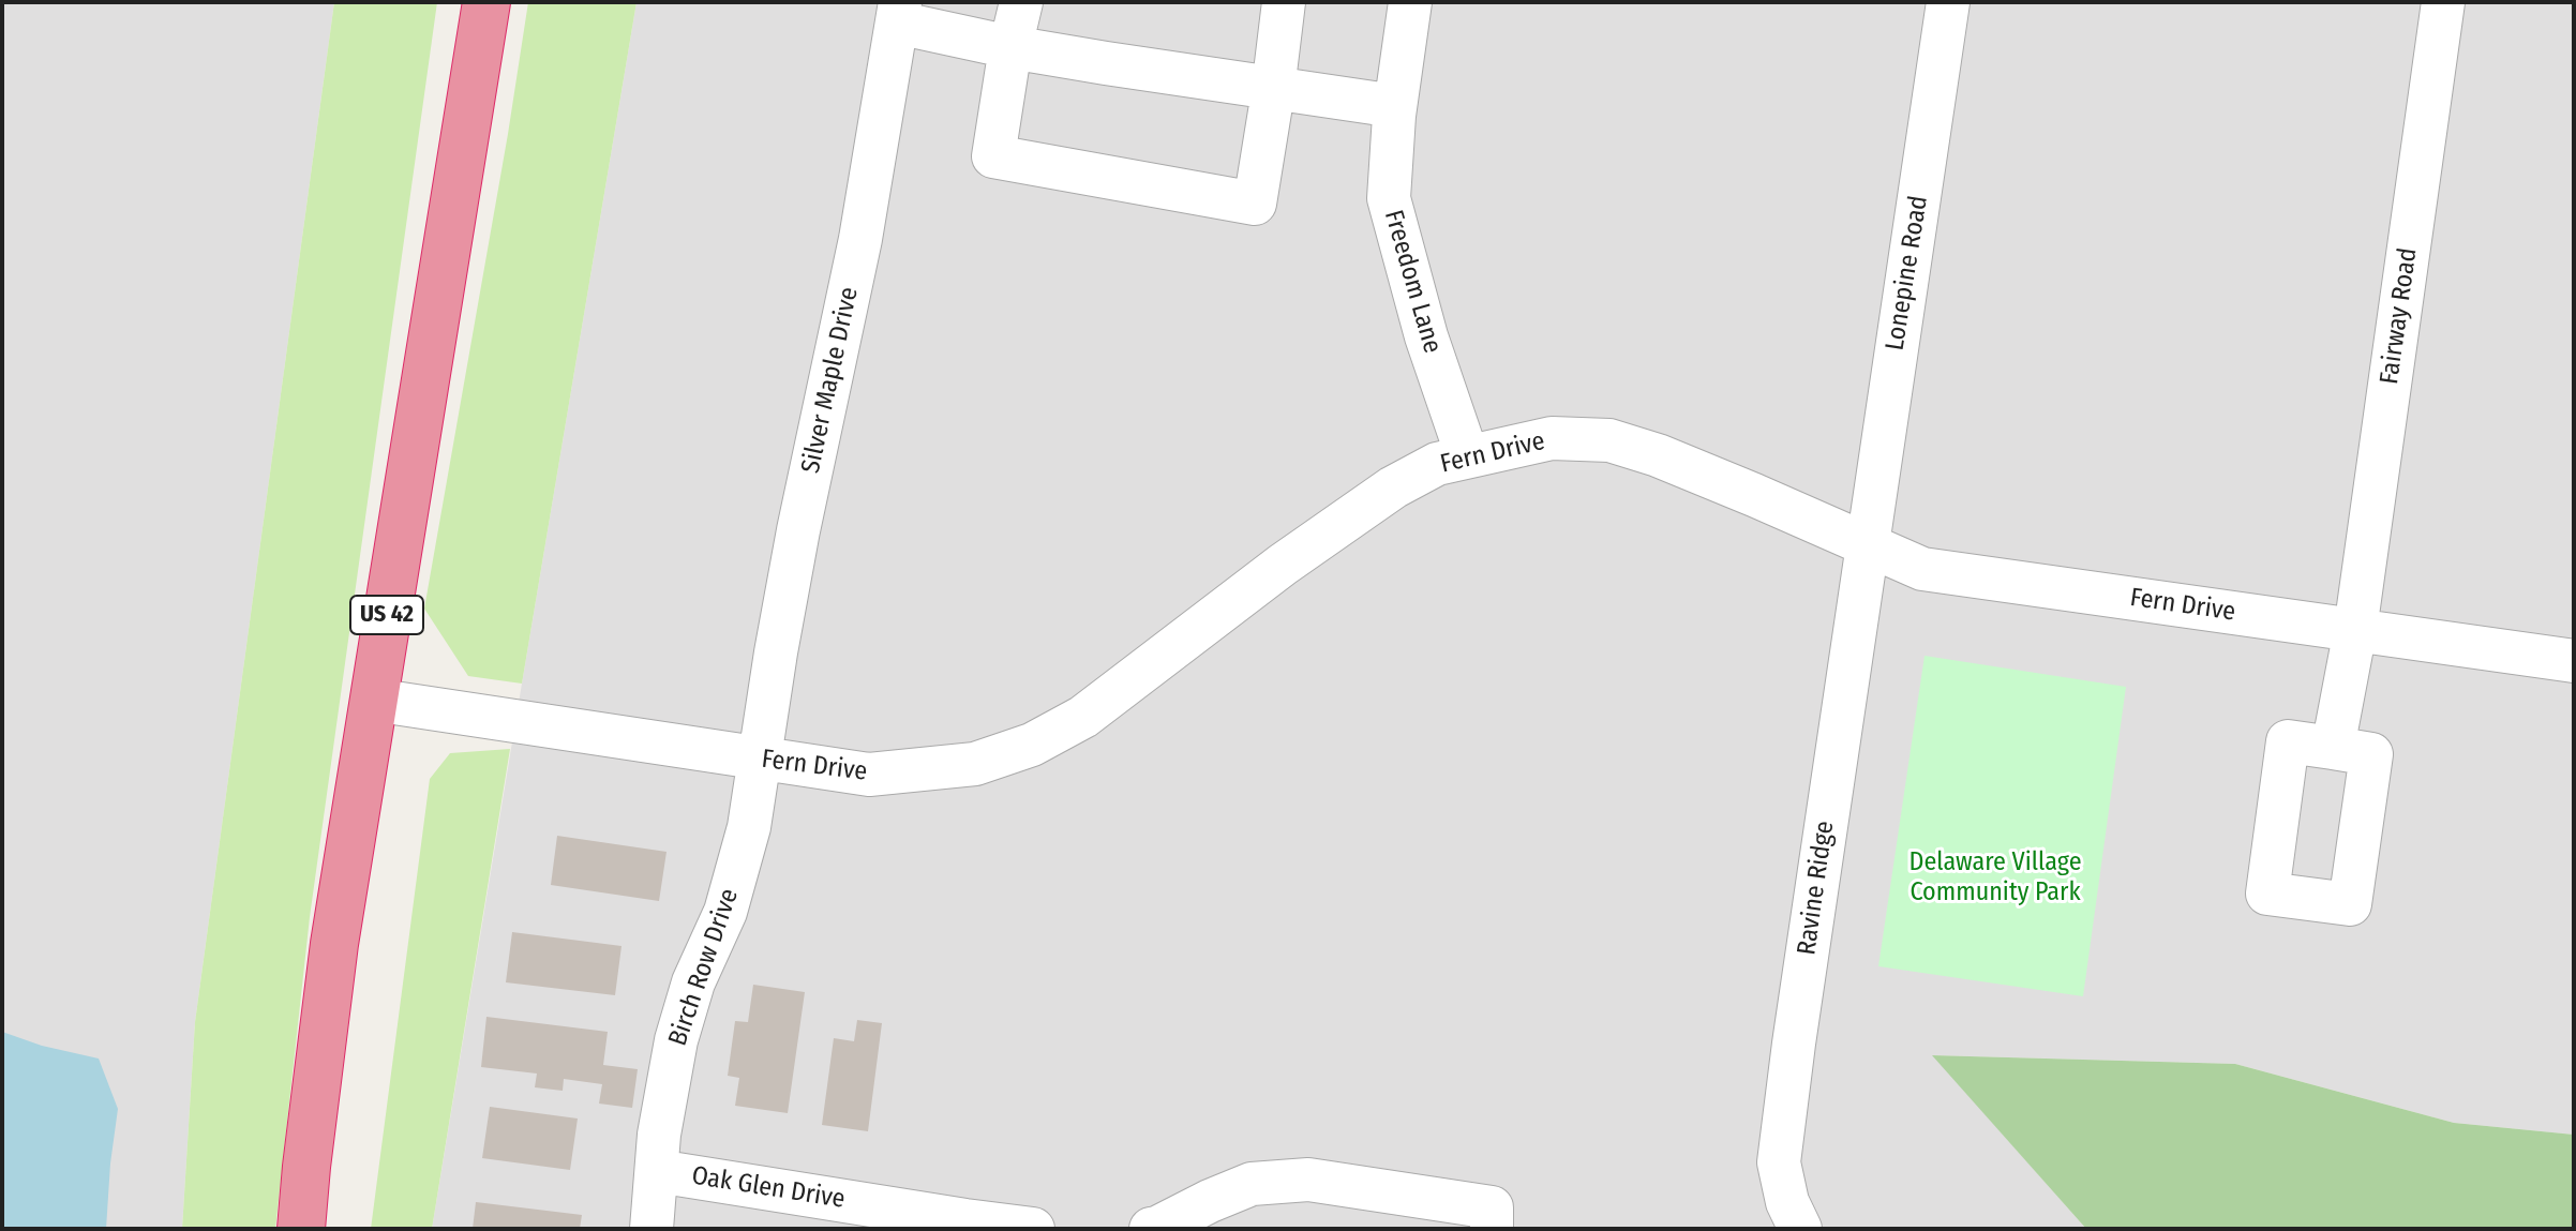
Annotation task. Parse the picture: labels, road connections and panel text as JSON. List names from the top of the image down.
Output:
{
  "streets": {
    "highway": ["US 42"],
    "street": [
      "Lonepine Road",
      "Freedom Lane",
      "Fairway Road",
      "Silver Maple Drive",
      "Fern Drive",
      "Ravine Ridge",
      "Birch Row Drive",
      "Oak Glen Drive"
    ]
  },
  "crossings": [
    ["Lonepine Road", "Fern Drive"],
    ["Lonepine Road", "Ravine Ridge"],
    ["Freedom Lane", "Fern Drive"],
    ["Fairway Road", "Fern Drive"],
    ["Silver Maple Drive", "Fern Drive"],
    ["Silver Maple Drive", "Birch Row Drive"],
    ["Fern Drive", "US 42"],
    ["Fern Drive", "Ravine Ridge"],
    ["Fern Drive", "Birch Row Drive"],
    ["Birch Row Drive", "Oak Glen Drive"]
  ],
  "parks": ["Delaware Village Community Park"]
}
